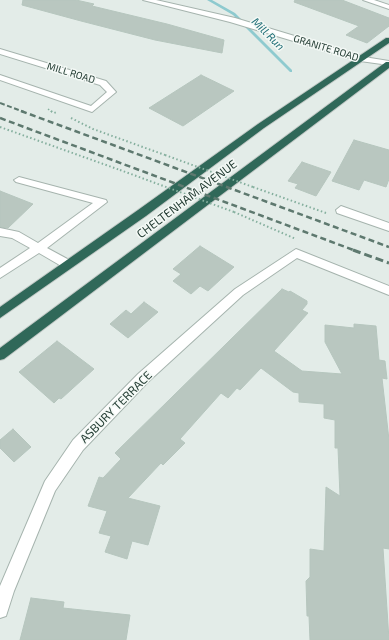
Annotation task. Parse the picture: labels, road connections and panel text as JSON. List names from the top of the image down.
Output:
{
  "streets": {
    "highway": ["CHELTENHAM AVENUE"],
    "street": ["GRANITE ROAD", "MILL ROAD", "ASBURY TERRACE"]
  },
  "crossings": [
    ["GRANITE ROAD", "CHELTENHAM AVENUE"]
  ],
  "water": ["Mill Run"]
}
